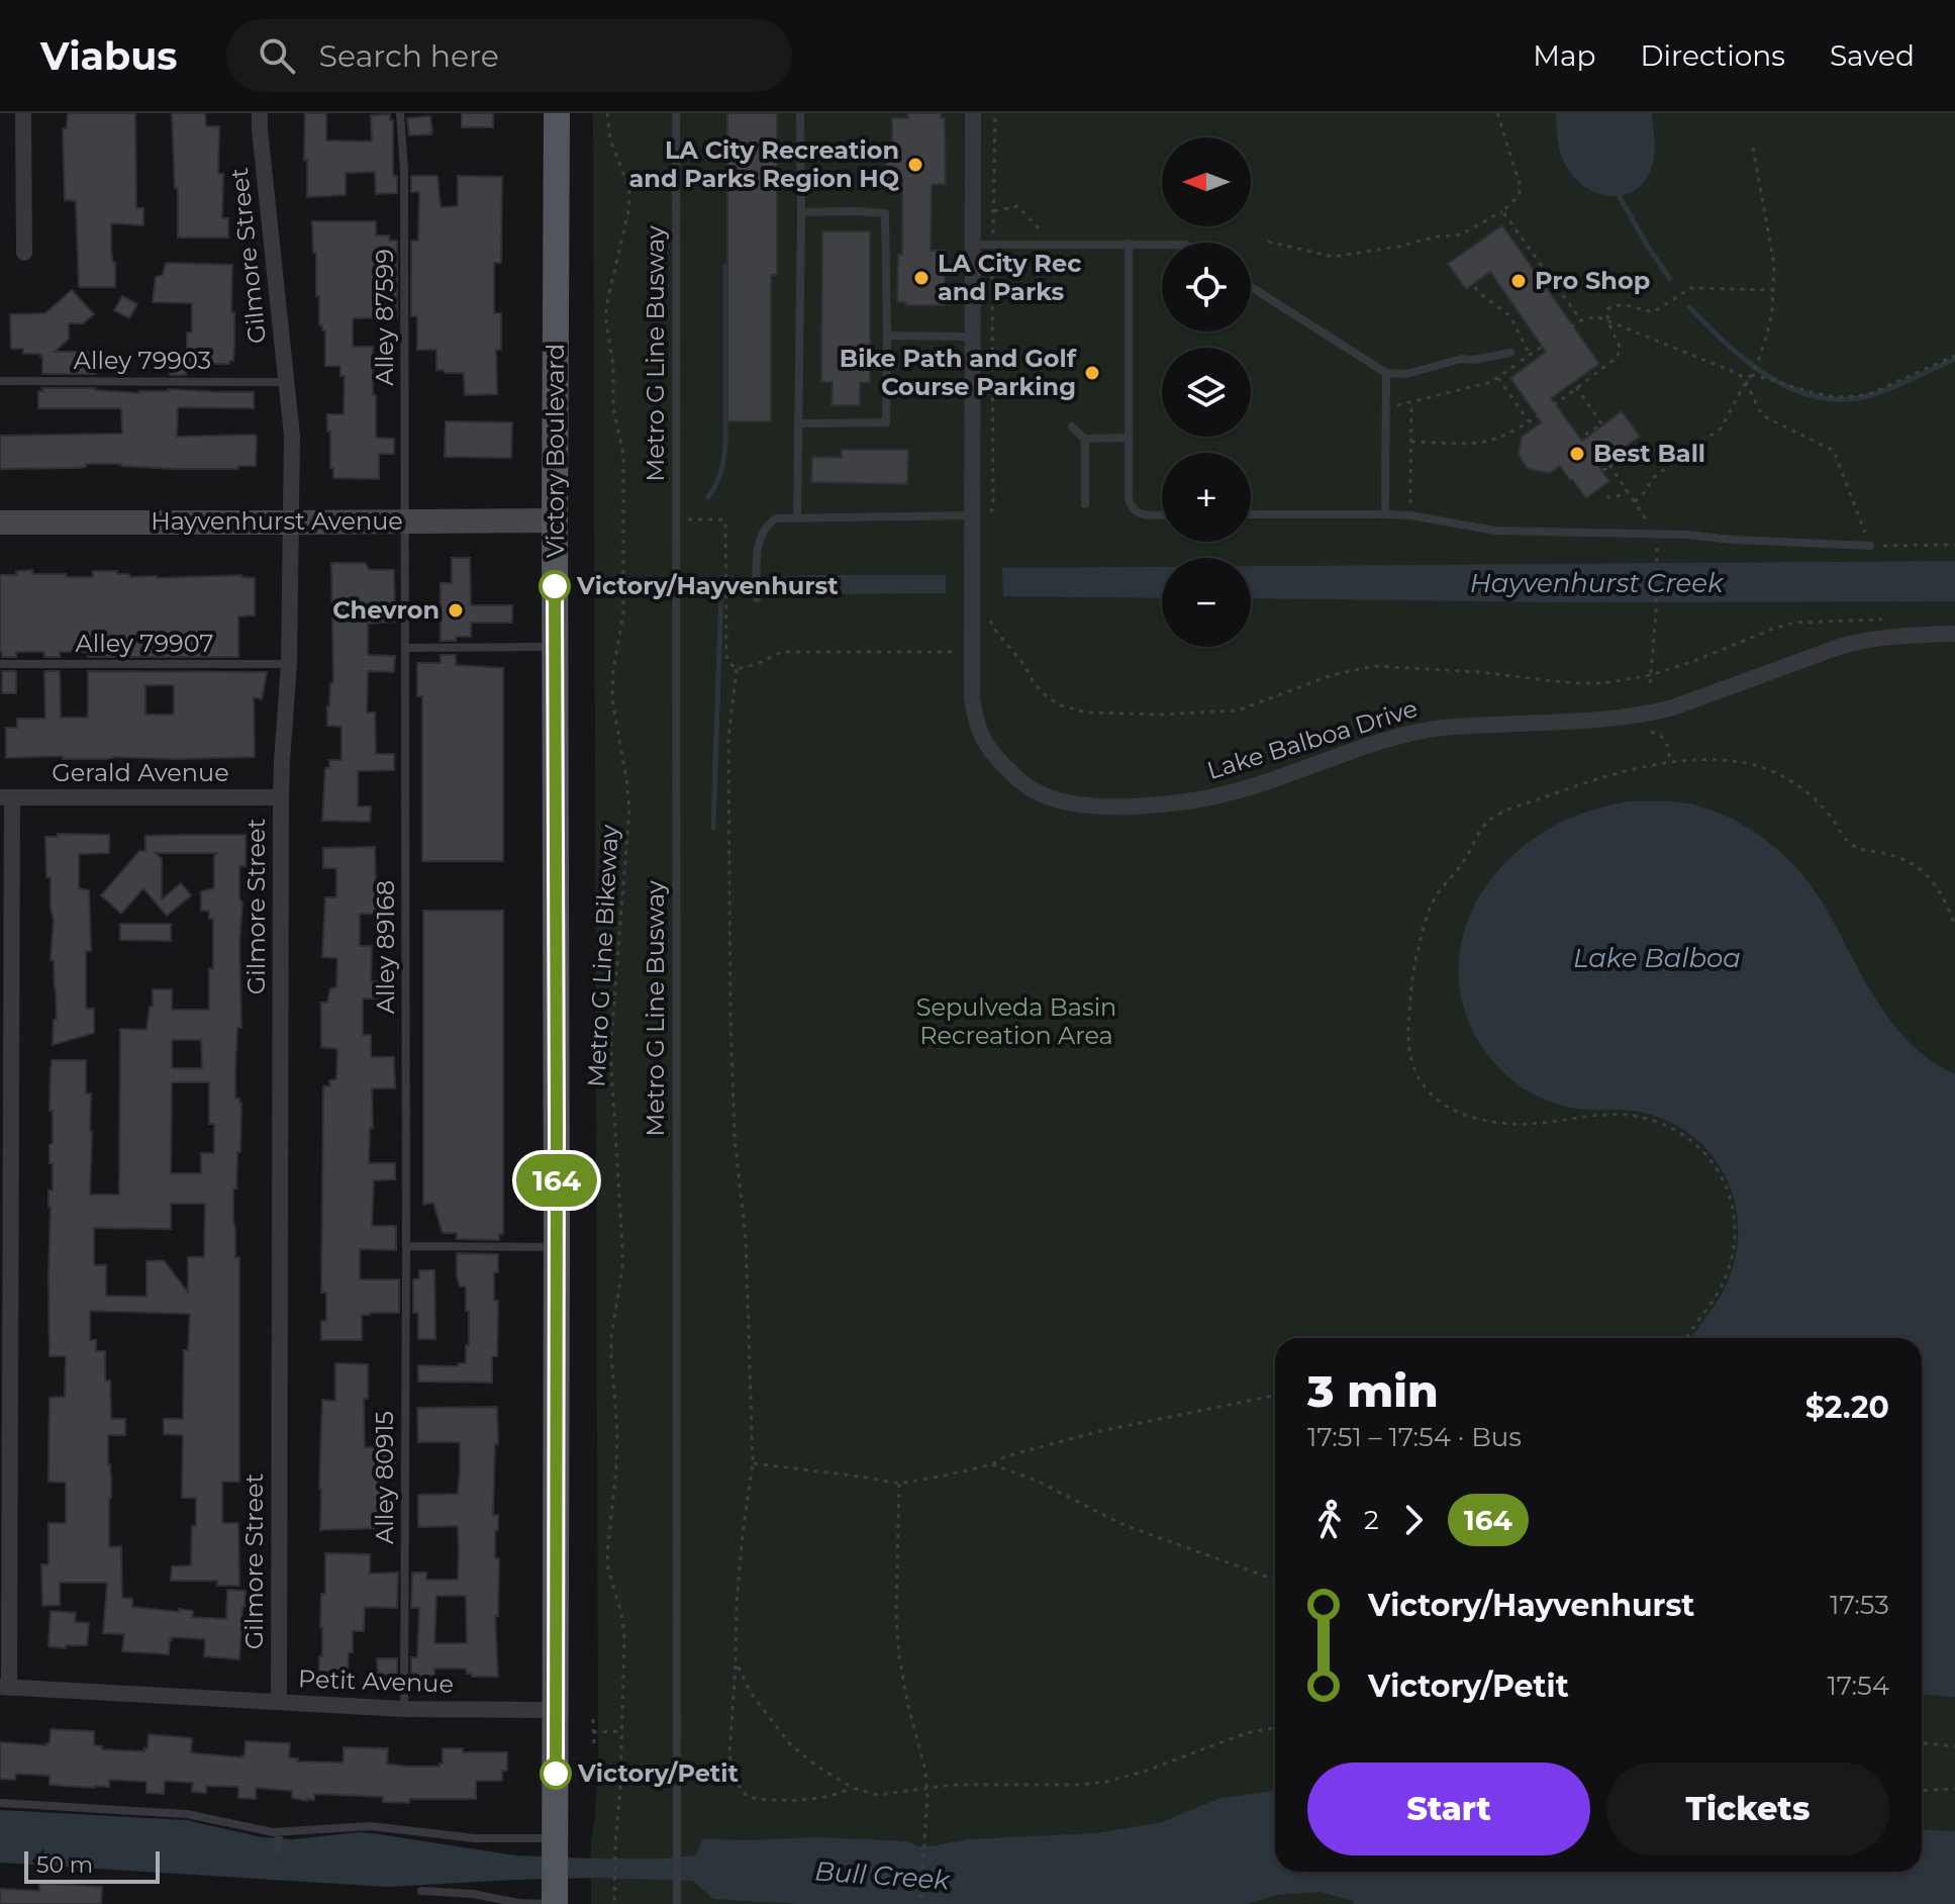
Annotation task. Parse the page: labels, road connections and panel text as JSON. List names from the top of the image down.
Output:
{
  "streets": {
    "main road": ["Victory Boulevard", "Hayvenhurst Avenue"],
    "street": [
      "Gilmore Street",
      "Lake Balboa Drive",
      "Gerald Avenue",
      "Petit Avenue"
    ],
    "lane": [
      "Alley 87599",
      "Metro G Line Busway",
      "Alley 79903",
      "Alley 79907",
      "Alley 89168",
      "Alley 80915"
    ],
    "path": ["Metro G Line Bikeway"]
  },
  "crossings": [
    ["Gilmore Street", "Alley 79903"],
    ["Gilmore Street", "Hayvenhurst Avenue"],
    ["Gilmore Street", "Alley 79907"],
    ["Gilmore Street", "Gerald Avenue"],
    ["Gilmore Street", "Petit Avenue"],
    ["Alley 87599", "Hayvenhurst Avenue"],
    ["Alley 87599", "Alley 89168"],
    ["Victory Boulevard", "Hayvenhurst Avenue"],
    ["Victory Boulevard", "Petit Avenue"],
    ["Alley 89168", "Alley 80915"],
    ["Alley 80915", "Petit Avenue"]
  ],
  "water": ["Hayvenhurst Creek", "Lake Balboa", "Bull Creek"],
  "parks": ["Sepulveda Basin Recreation Area"],
  "places": [
    "LA City Recreation and Parks Region HQ",
    "LA City Rec and Parks",
    "Pro Shop",
    "Bike Path and Golf Course Parking",
    "Best Ball",
    "Victory/Hayvenhurst",
    "Chevron",
    "Victory/Petit"
  ],
  "lines": ["bus line 164"],
  "scale_bar": "50 m",
  "north": "left",
  "page": {
    "header": "Viabus",
    "search": "Search here",
    "nav": ["Map", "Directions", "Saved"],
    "on_map": "164",
    "map_buttons": ["+", "−"],
    "heading": ["3 min", "17:51 – 17:54 · Bus", "$2.20"],
    "legs": ["2", "164"],
    "list": [
      {
        "name": "Victory/Hayvenhurst",
        "value": "17:53"
      },
      {
        "name": "Victory/Petit",
        "value": "17:54"
      }
    ],
    "buttons": ["Start", "Tickets"],
    "scale": "50 m"
  }
}
